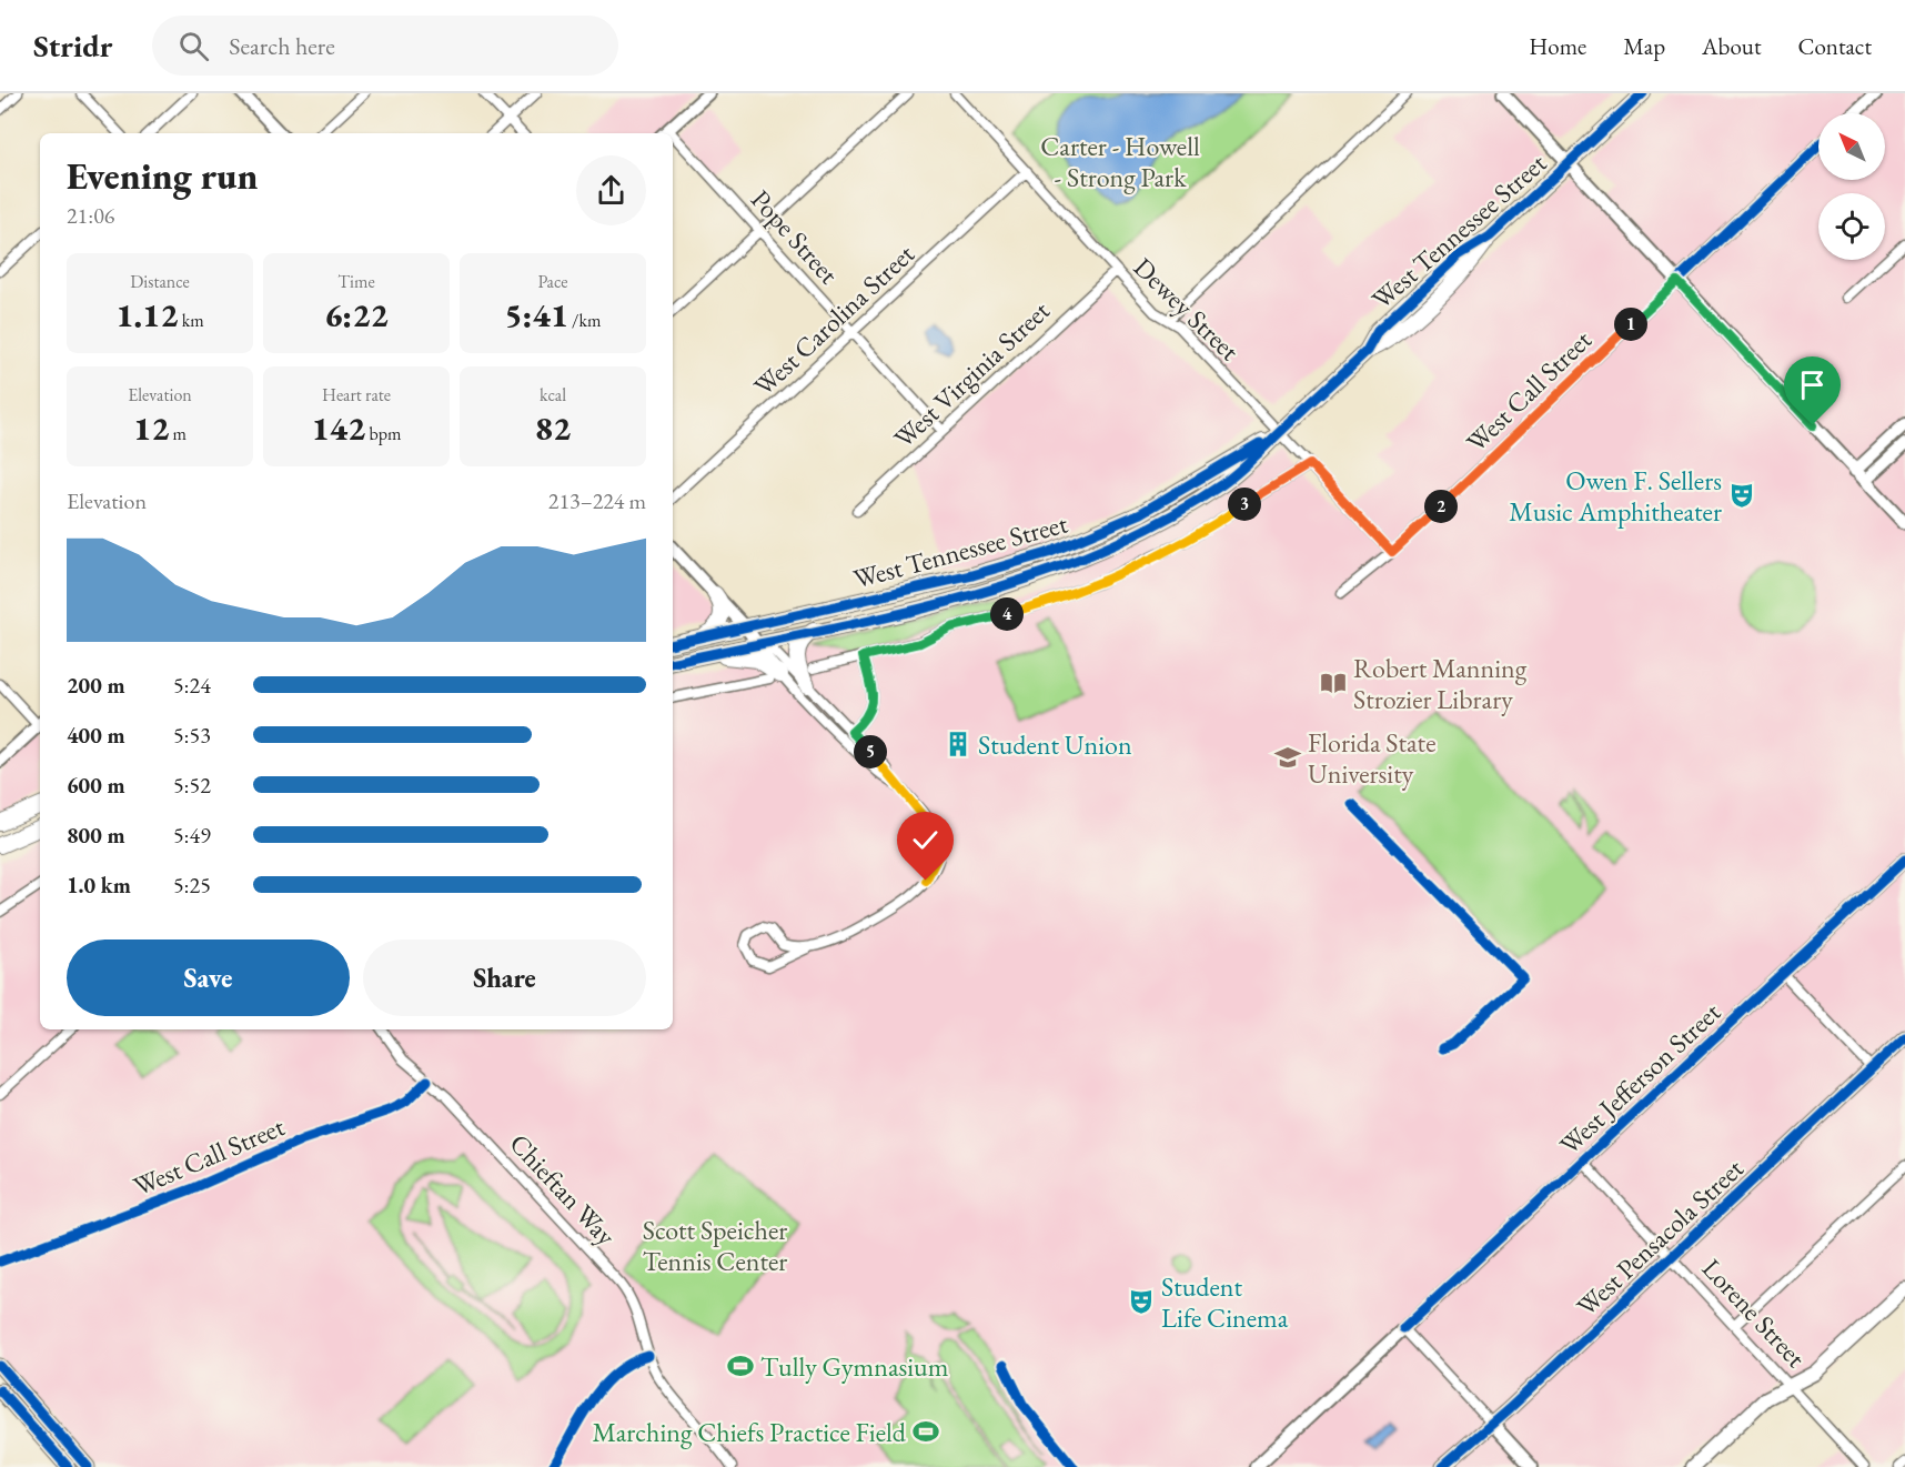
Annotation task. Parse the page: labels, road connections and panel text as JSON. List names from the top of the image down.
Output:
{
  "streets": {
    "main road": ["West Tennessee Street", "West Pensacola Street"],
    "street": [
      "Pope Street",
      "Dewey Street",
      "West Carolina Street",
      "West Virginia Street",
      "West Call Street",
      "West Jefferson Street",
      "Chieftan Way",
      "Lorene Street"
    ]
  },
  "crossings": [
    ["West Tennessee Street", "Dewey Street"],
    ["Pope Street", "West Carolina Street"],
    ["Pope Street", "West Virginia Street"],
    ["Dewey Street", "West Carolina Street"],
    ["Dewey Street", "West Virginia Street"],
    ["Dewey Street", "West Call Street"],
    ["West Call Street", "Chieftan Way"],
    ["West Jefferson Street", "Lorene Street"],
    ["West Pensacola Street", "Lorene Street"]
  ],
  "parks": ["Carter - Howell - Strong Park", "Scott Speicher Tennis Center"],
  "places": {
    "theatre": ["Owen F. Sellers Music Amphitheater", "Student Life Cinema"],
    "library": ["Robert Manning Strozier Library"],
    "building": ["Student Union"],
    "school or university": ["Florida State University"],
    "sports": ["Tully Gymnasium", "Marching Chiefs Practice Field"]
  },
  "north": "top left",
  "page": {
    "header": "Stridr",
    "search": "Search here",
    "nav": [
      "Home",
      "Map",
      "About",
      "Contact"
    ],
    "heading": ["Evening run", "21:06"],
    "stats": [
      ["Distance", "1.12 km"],
      ["Time", "6:22"],
      ["Pace", "5:41 /km"],
      ["Elevation", "12 m"],
      ["Heart rate", "142 bpm"],
      ["kcal", "82"]
    ],
    "pins": [
      "1",
      "3",
      "2",
      "4",
      "5"
    ],
    "chart": ["Elevation", "213–224 m"],
    "list": [
      {
        "name": "200 m",
        "note": "5:24"
      },
      {
        "name": "400 m",
        "note": "5:53"
      },
      {
        "name": "600 m",
        "note": "5:52"
      },
      {
        "name": "800 m",
        "note": "5:49"
      },
      {
        "name": "1.0 km",
        "note": "5:25"
      }
    ],
    "buttons": ["Save", "Share"]
  }
}
